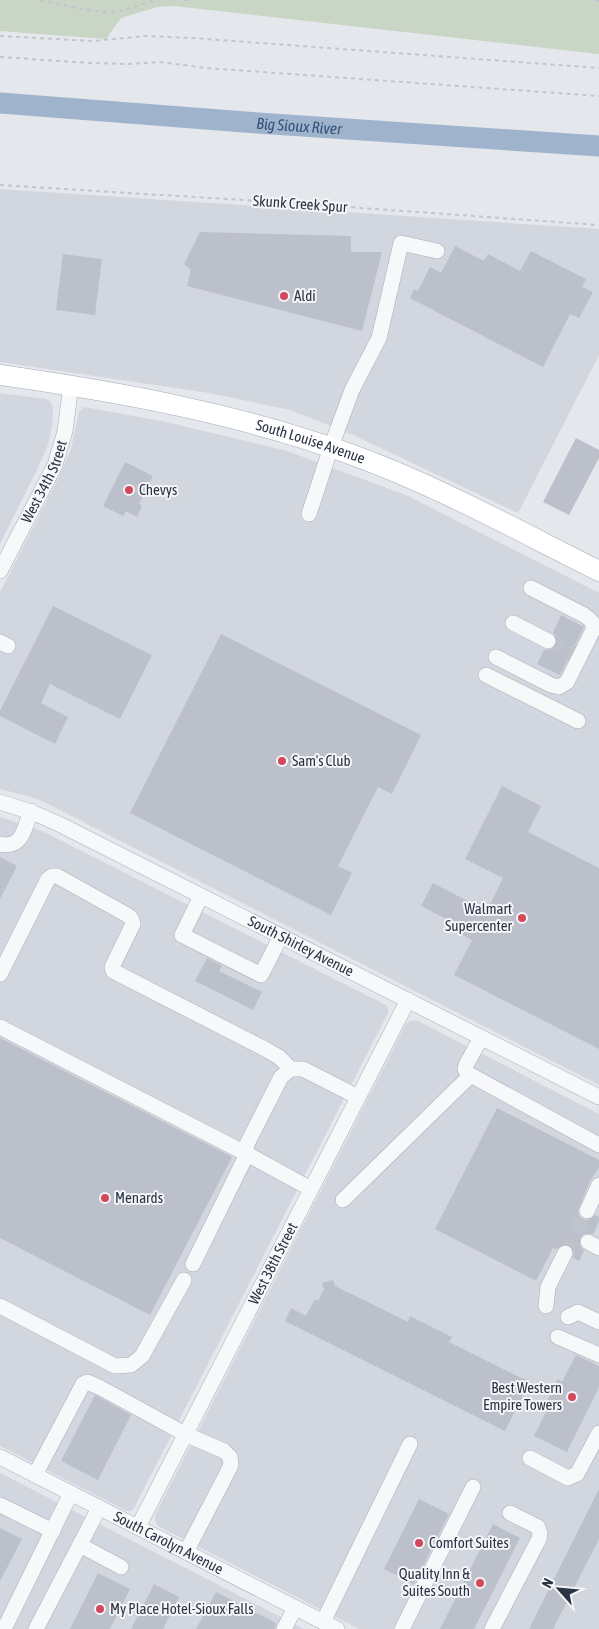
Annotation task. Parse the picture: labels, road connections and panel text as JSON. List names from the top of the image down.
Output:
{
  "streets": {
    "main road": ["South Louise Avenue"],
    "street": [
      "West 34th Street",
      "South Shirley Avenue",
      "West 38th Street",
      "South Carolyn Avenue"
    ],
    "path": ["Skunk Creek Spur"]
  },
  "crossings": [
    ["South Louise Avenue", "West 34th Street"],
    ["South Shirley Avenue", "West 38th Street"],
    ["West 38th Street", "South Carolyn Avenue"]
  ],
  "water": ["Big Sioux River"],
  "places": [
    "Aldi",
    "Chevys",
    "Sam's Club",
    "Walmart Supercenter",
    "Menards",
    "Best Western Empire Towers",
    "Comfort Suites",
    "Quality Inn & Suites South",
    "My Place Hotel-Sioux Falls"
  ],
  "north": "top left"
}
